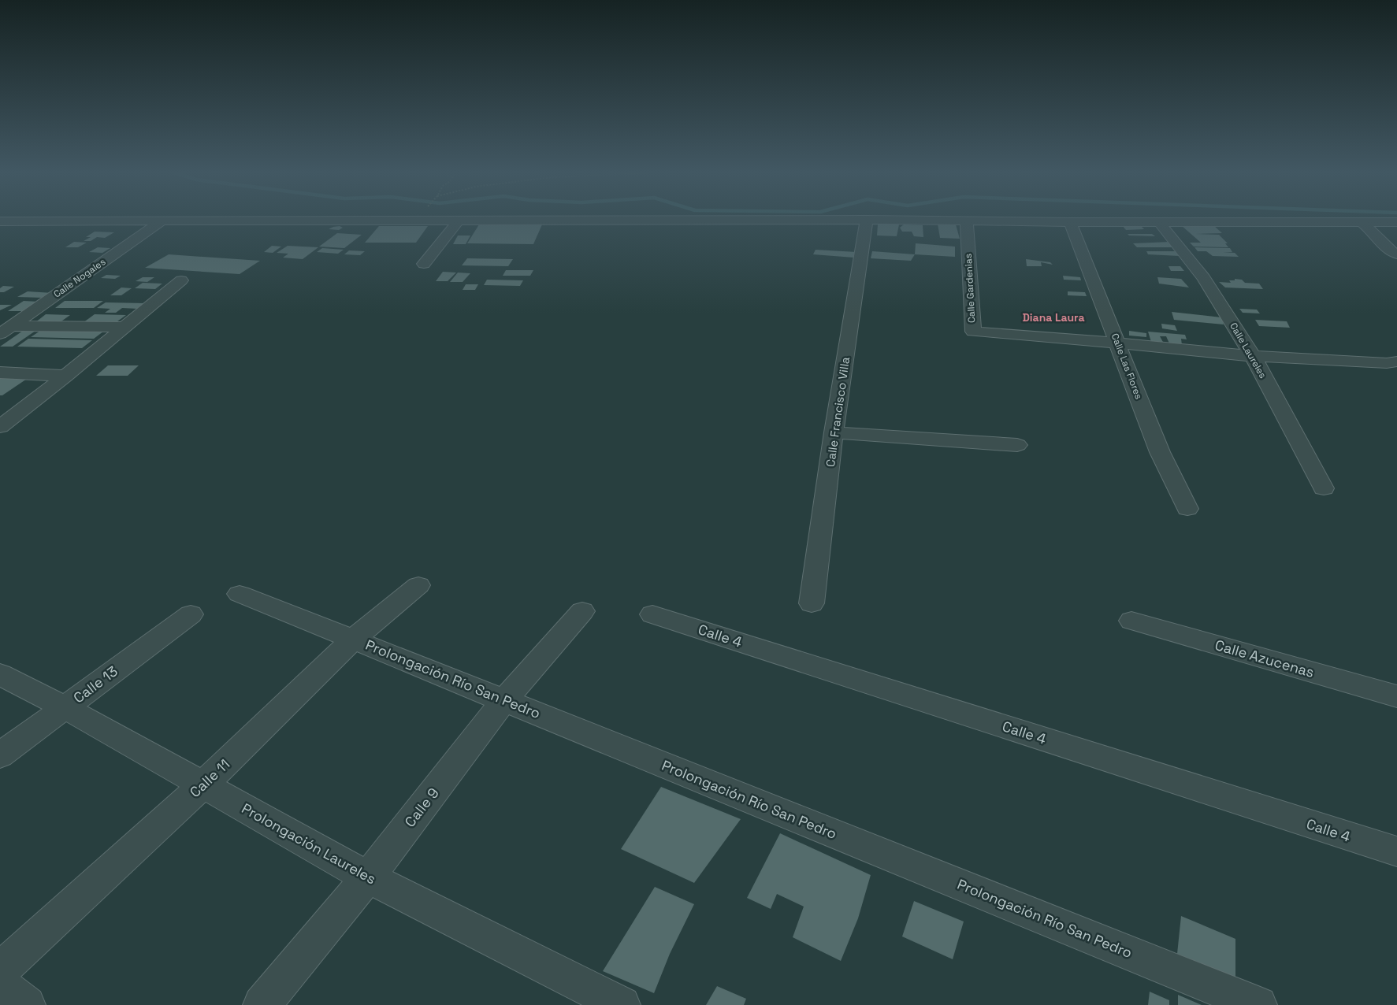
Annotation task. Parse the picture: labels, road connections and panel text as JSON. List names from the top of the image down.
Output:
{
  "streets": {
    "street": [
      "Calle Nogales",
      "Calle Gardenias",
      "Calle Laureles",
      "Calle Las Flores",
      "Calle Francisco Villa",
      "Calle 4",
      "Calle Azucenas",
      "Prolongación Río San Pedro",
      "Calle 13",
      "Calle 11",
      "Calle 9",
      "Prolongación Laureles"
    ]
  },
  "crossings": [
    ["Calle Gardenias", "Calle Las Flores"],
    ["Prolongación Río San Pedro", "Calle 11"],
    ["Prolongación Río San Pedro", "Calle 9"],
    ["Calle 13", "Prolongación Laureles"],
    ["Calle 11", "Prolongación Laureles"],
    ["Calle 9", "Prolongación Laureles"]
  ],
  "districts": ["Diana Laura"]
}
